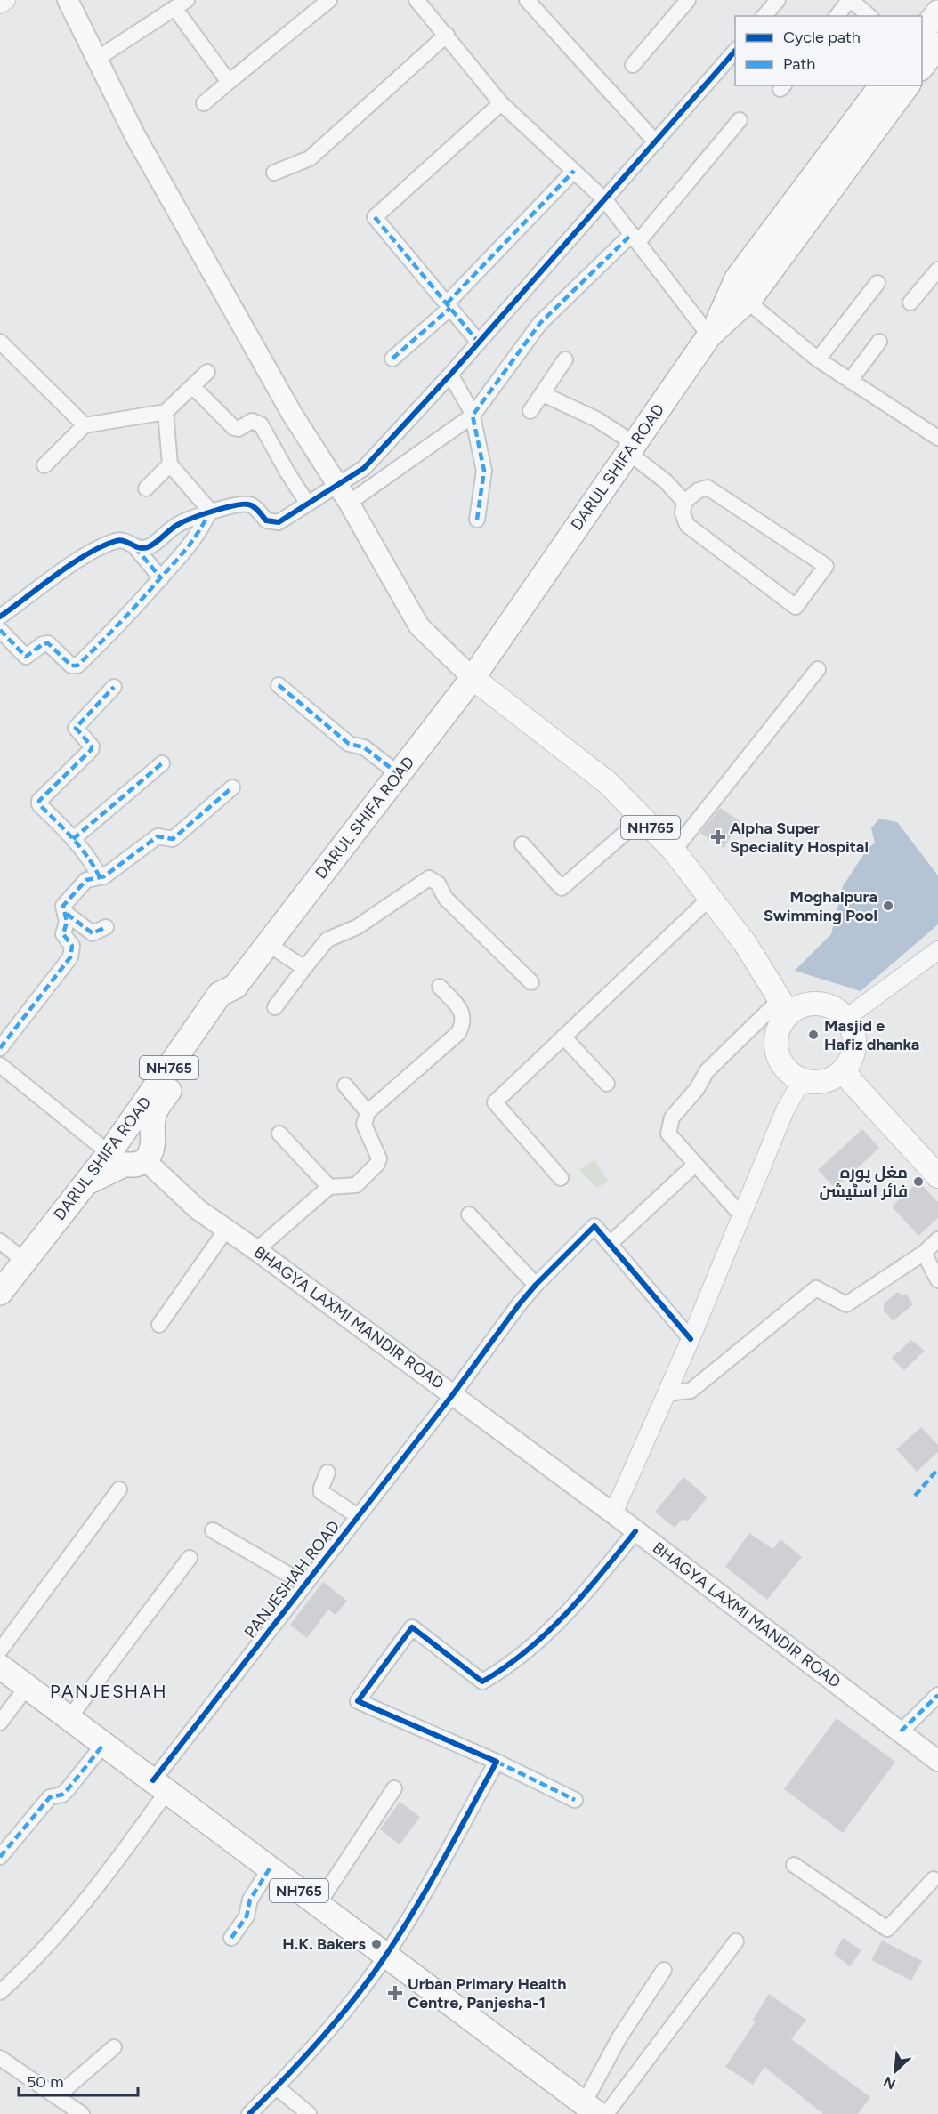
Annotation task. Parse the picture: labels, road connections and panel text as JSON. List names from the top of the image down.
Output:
{
  "streets": {
    "highway": ["DARUL SHIFA ROAD", "NH765"],
    "main road": ["BHAGYA LAXMI MANDIR ROAD"],
    "street": ["PANJESHAH ROAD"]
  },
  "crossings": [
    ["DARUL SHIFA ROAD", "NH765"],
    ["DARUL SHIFA ROAD", "BHAGYA LAXMI MANDIR ROAD"],
    ["NH765", "BHAGYA LAXMI MANDIR ROAD"],
    ["NH765", "PANJESHAH ROAD"],
    ["BHAGYA LAXMI MANDIR ROAD", "PANJESHAH ROAD"]
  ],
  "districts": ["PANJESHAH"],
  "places": {
    "health": ["Alpha Super Speciality Hospital", "Urban Primary Health Centre, Panjesha-1"],
    "other": [
      "Moghalpura Swimming Pool",
      "Masjid e Hafiz dhanka",
      "مغل پورہ فائر اسٹیشن",
      "H.K. Bakers"
    ]
  },
  "legend": ["Cycle path", "Path"],
  "scale_bar": "50 m",
  "north": "bottom left"
}
